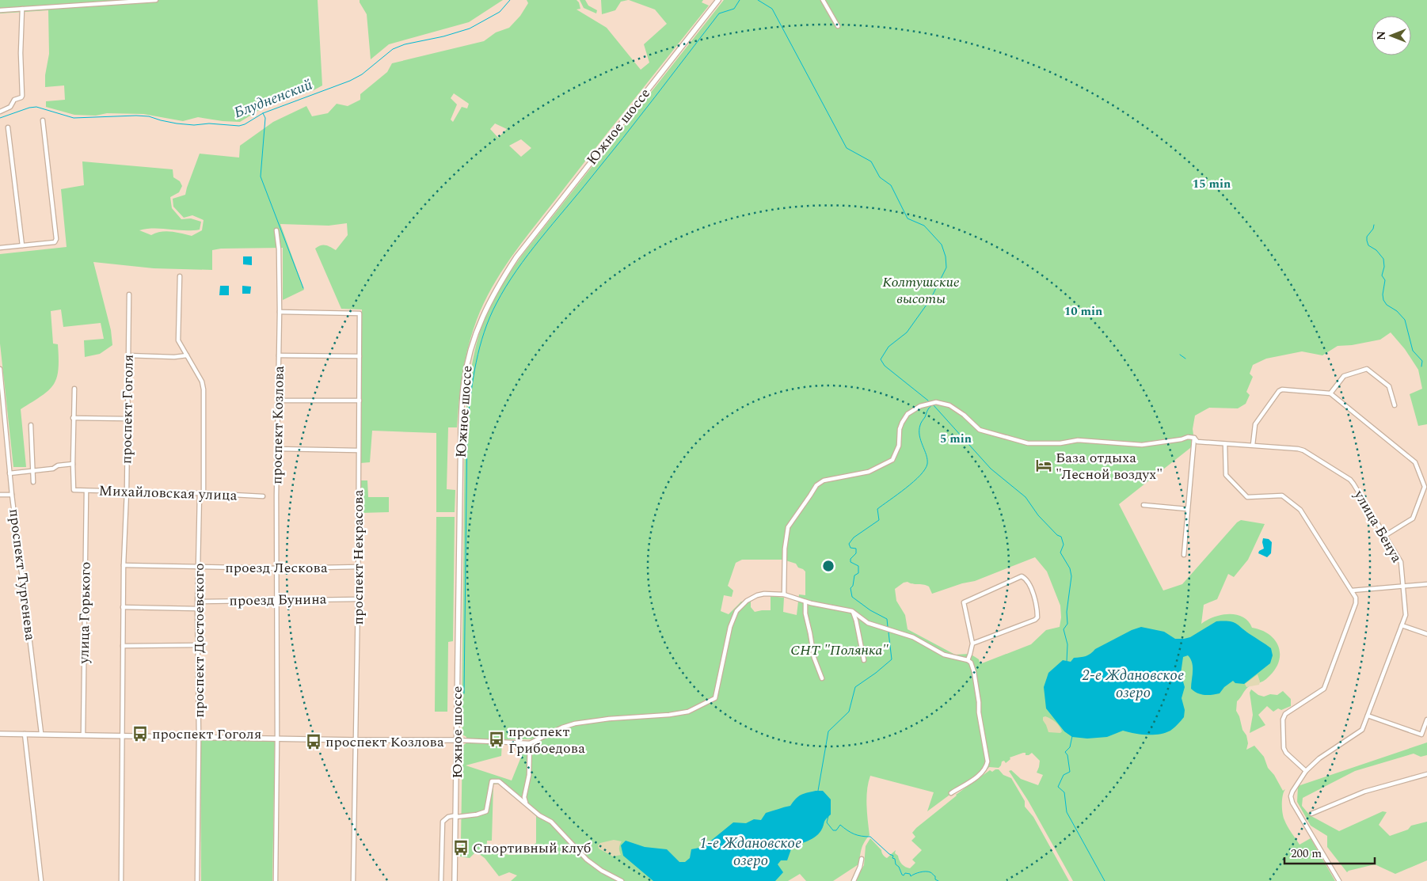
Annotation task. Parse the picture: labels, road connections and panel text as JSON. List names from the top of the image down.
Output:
{
  "streets": {
    "street": [
      "Южное шоссе",
      "проспект Гоголя",
      "проспект Козлова",
      "Михайловская улица",
      "улица Бенуа",
      "проспект Некрасова",
      "проезд Лескова",
      "проспект Тургенева",
      "проезд Бунина",
      "улица Горького",
      "проспект Достоевского"
    ]
  },
  "crossings": [
    ["проспект Гоголя", "Михайловская улица"],
    ["проспект Гоголя", "проезд Лескова"],
    ["проспект Козлова", "проспект Некрасова"],
    ["проспект Козлова", "проезд Лескова"],
    ["проспект Козлова", "проезд Бунина"],
    ["Михайловская улица", "улица Горького"],
    ["Михайловская улица", "проспект Достоевского"],
    ["проспект Некрасова", "проезд Лескова"],
    ["проспект Некрасова", "проезд Бунина"],
    ["проезд Лескова", "проспект Достоевского"],
    ["проезд Бунина", "проспект Достоевского"]
  ],
  "water": ["Блудненский", "2-е Ждановское озеро", "1-е Ждановское озеро"],
  "parks": ["Колтушские высоты", "СНТ \"Полянка\""],
  "places": {
    "hotel": ["База отдыха \"Лесной воздух\""],
    "bus stop": [
      "проспект Гоголя",
      "проспект Грибоедова",
      "проспект Козлова",
      "Спортивный клуб"
    ]
  },
  "scale_bar": "200 m",
  "north": "left",
  "rings": ["15 min", "10 min", "5 min"]
}
